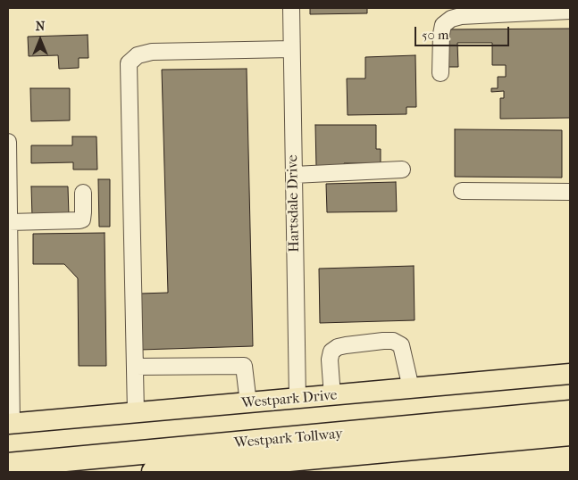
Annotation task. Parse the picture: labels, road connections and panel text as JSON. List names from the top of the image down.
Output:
{
  "streets": {
    "highway": ["Westpark Tollway"],
    "main road": ["Westpark Drive"],
    "street": ["Hartsdale Drive"]
  },
  "crossings": [
    ["Hartsdale Drive", "Westpark Drive"]
  ],
  "scale_bar": "50 m",
  "north": "top"
}
